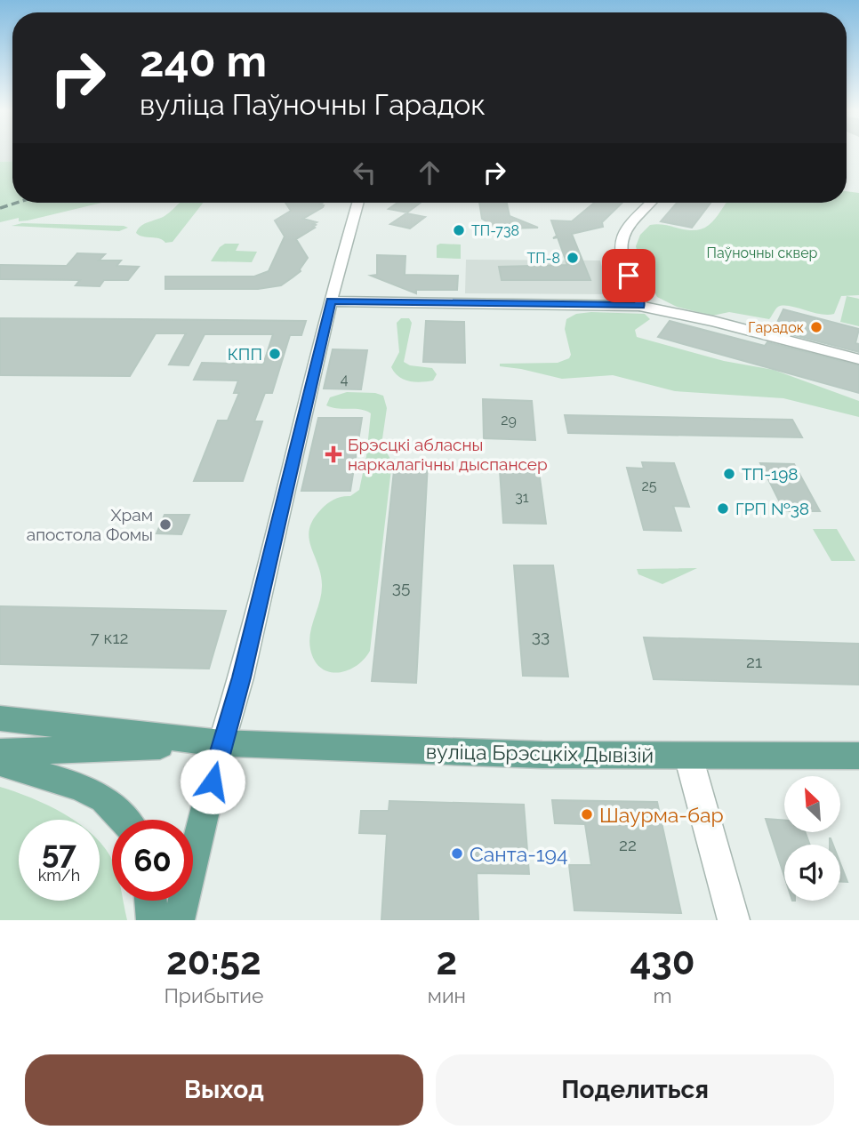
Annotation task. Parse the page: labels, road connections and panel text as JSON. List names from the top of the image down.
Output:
{
  "streets": {
    "main road": ["вуліца Брэсцкіх Дывізій"]
  },
  "parks": ["Паўночны сквер"],
  "places": {
    "other": [
      "ТП-738",
      "ТП-8",
      "Гарадок",
      "КПП",
      "ТП-198",
      "ГРП №38",
      "Храм апостола Фомы",
      "Шаурма-бар",
      "Санта-194"
    ],
    "health": ["Брэсцкі абласны наркалагічны дыспансер"]
  },
  "house_numbers": [
    "4",
    "29",
    "25",
    "31",
    "35",
    "33",
    "7 к12",
    "21",
    "22"
  ],
  "north": "top left",
  "page": {
    "turn": ["240 m", "вуліца Паўночны Гарадок"],
    "speed": "57 km/h",
    "limit": "60",
    "eta": [
      "20:52",
      "Прибытие",
      "2",
      "мин",
      "430",
      "m"
    ],
    "buttons": ["Выход", "Поделиться"]
  }
}
